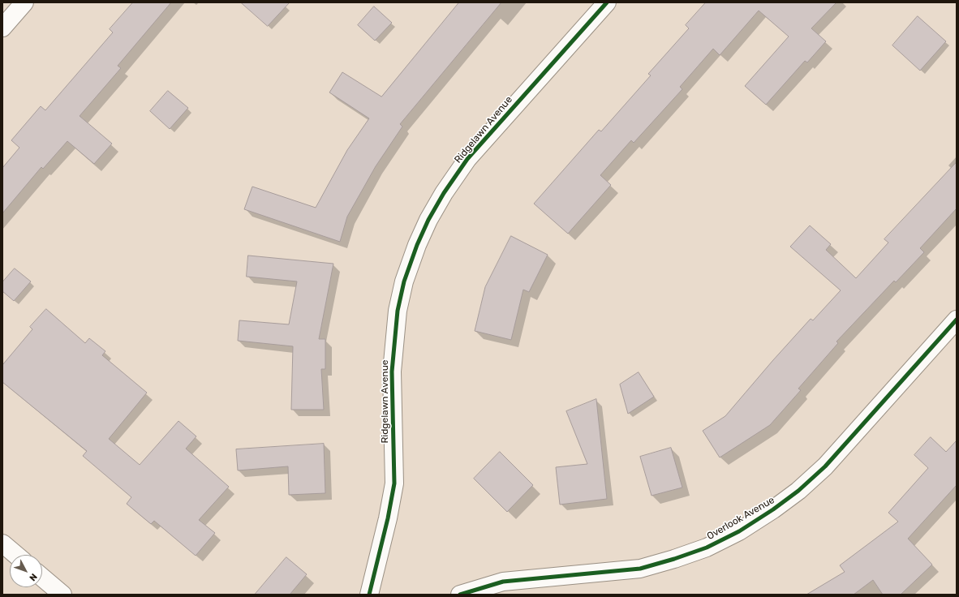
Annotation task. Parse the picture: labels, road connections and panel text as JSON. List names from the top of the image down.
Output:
{
  "streets": {
    "street": ["Ridgelawn Avenue", "Overlook Avenue"]
  },
  "north": "bottom right"
}
